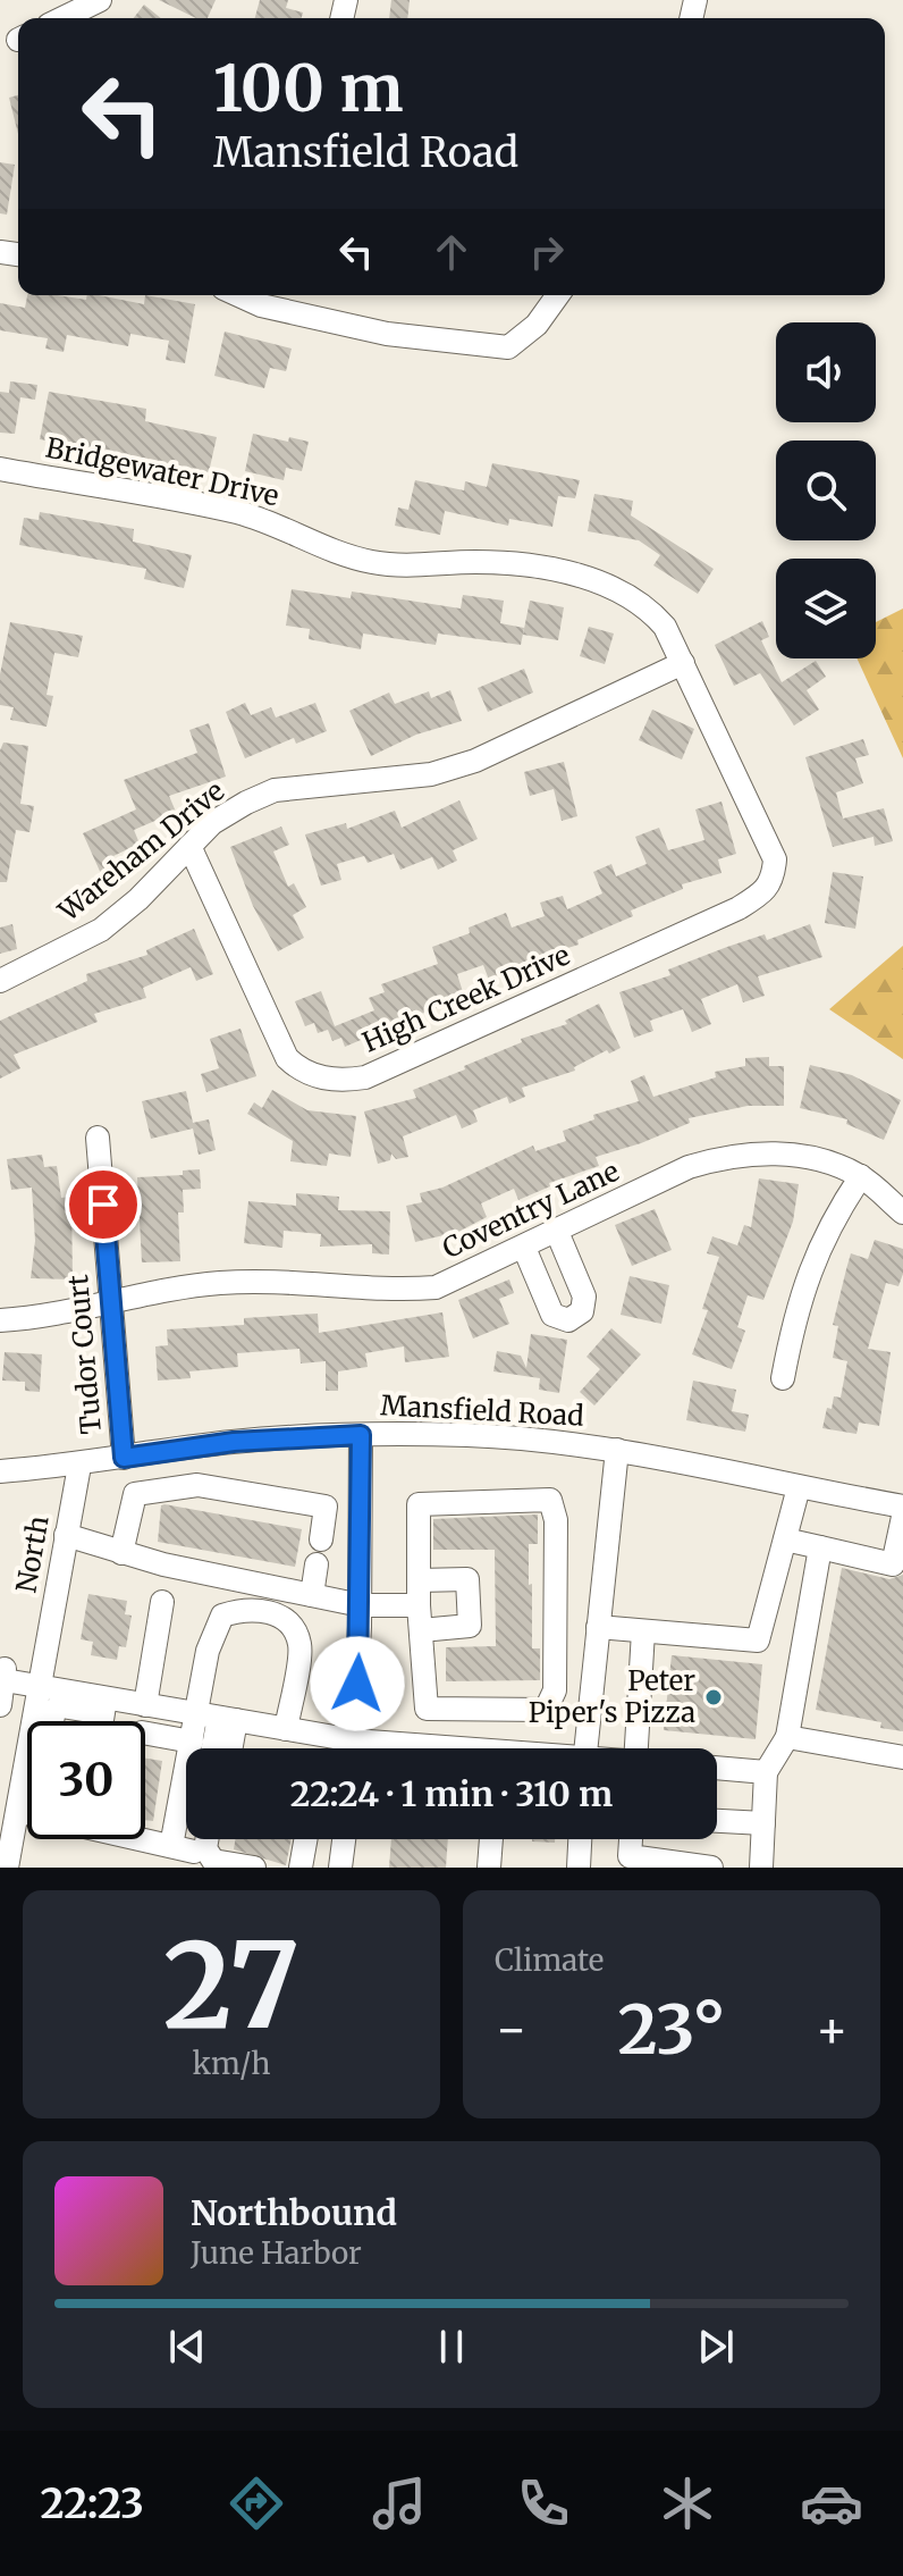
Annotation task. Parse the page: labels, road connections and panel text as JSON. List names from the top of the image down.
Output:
{
  "streets": {
    "street": [
      "Bridgewater Drive",
      "Wareham Drive",
      "High Creek Drive",
      "Coventry Lane",
      "Tudor Court",
      "Mansfield Road",
      "North"
    ]
  },
  "crossings": [
    ["Bridgewater Drive", "Wareham Drive"],
    ["Bridgewater Drive", "High Creek Drive"],
    ["Wareham Drive", "High Creek Drive"],
    ["Coventry Lane", "Tudor Court"],
    ["Tudor Court", "Mansfield Road"],
    ["Mansfield Road", "North"]
  ],
  "places": ["Peter Piper's Pizza"],
  "page": {
    "turn": ["100 m", "Mansfield Road"],
    "limit": "30",
    "trip": "22:24 · 1 min · 310 m",
    "tile": [
      ["27", "km/h"],
      "Climate"
    ],
    "heat": ["−", "23°", "+"],
    "song": ["Northbound", "June Harbor"],
    "tabs": "22:23"
  }
}
